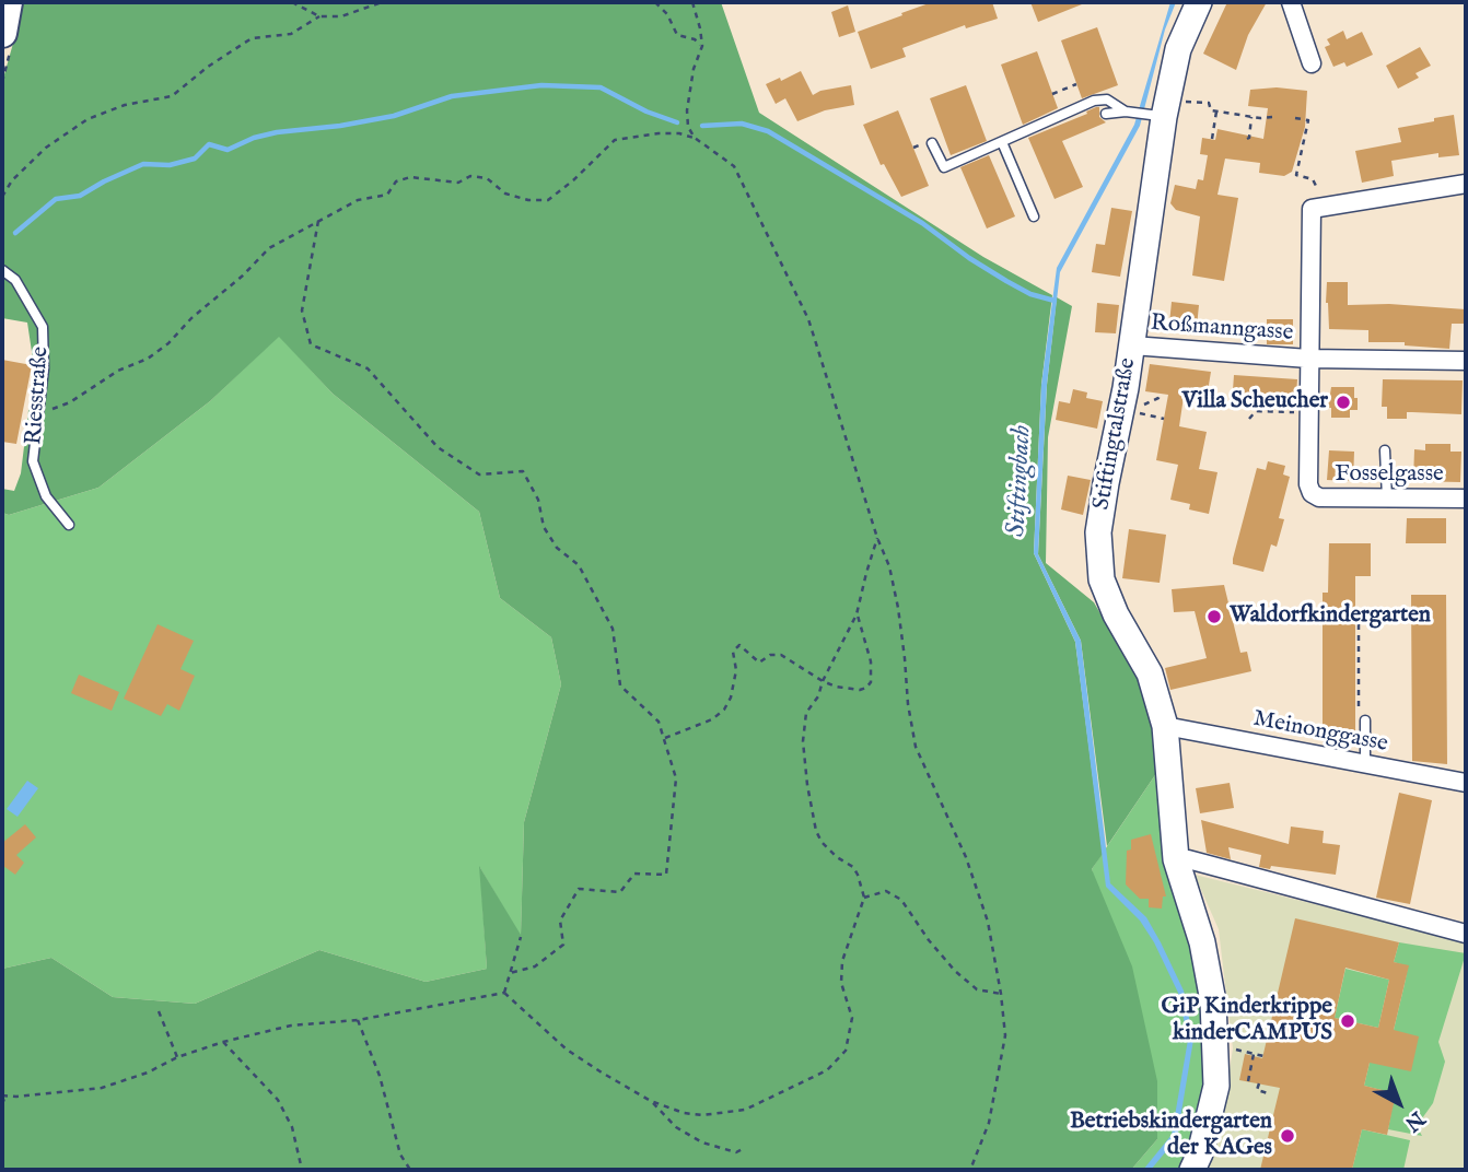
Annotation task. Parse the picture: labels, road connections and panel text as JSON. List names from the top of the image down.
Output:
{
  "streets": {
    "street": [
      "Roßmanngasse",
      "Stiftingtalstraße",
      "Fosselgasse",
      "Meinonggasse"
    ],
    "lane": ["Riesstraße"]
  },
  "crossings": [
    ["Roßmanngasse", "Stiftingtalstraße"],
    ["Roßmanngasse", "Fosselgasse"],
    ["Stiftingtalstraße", "Meinonggasse"]
  ],
  "water": ["Stiftingbach"],
  "places": [
    "Villa Scheucher",
    "Waldorfkindergarten",
    "GiP Kinderkrippe kinderCAMPUS",
    "Betriebskindergarten der KAGes"
  ],
  "north": "bottom right"
}
